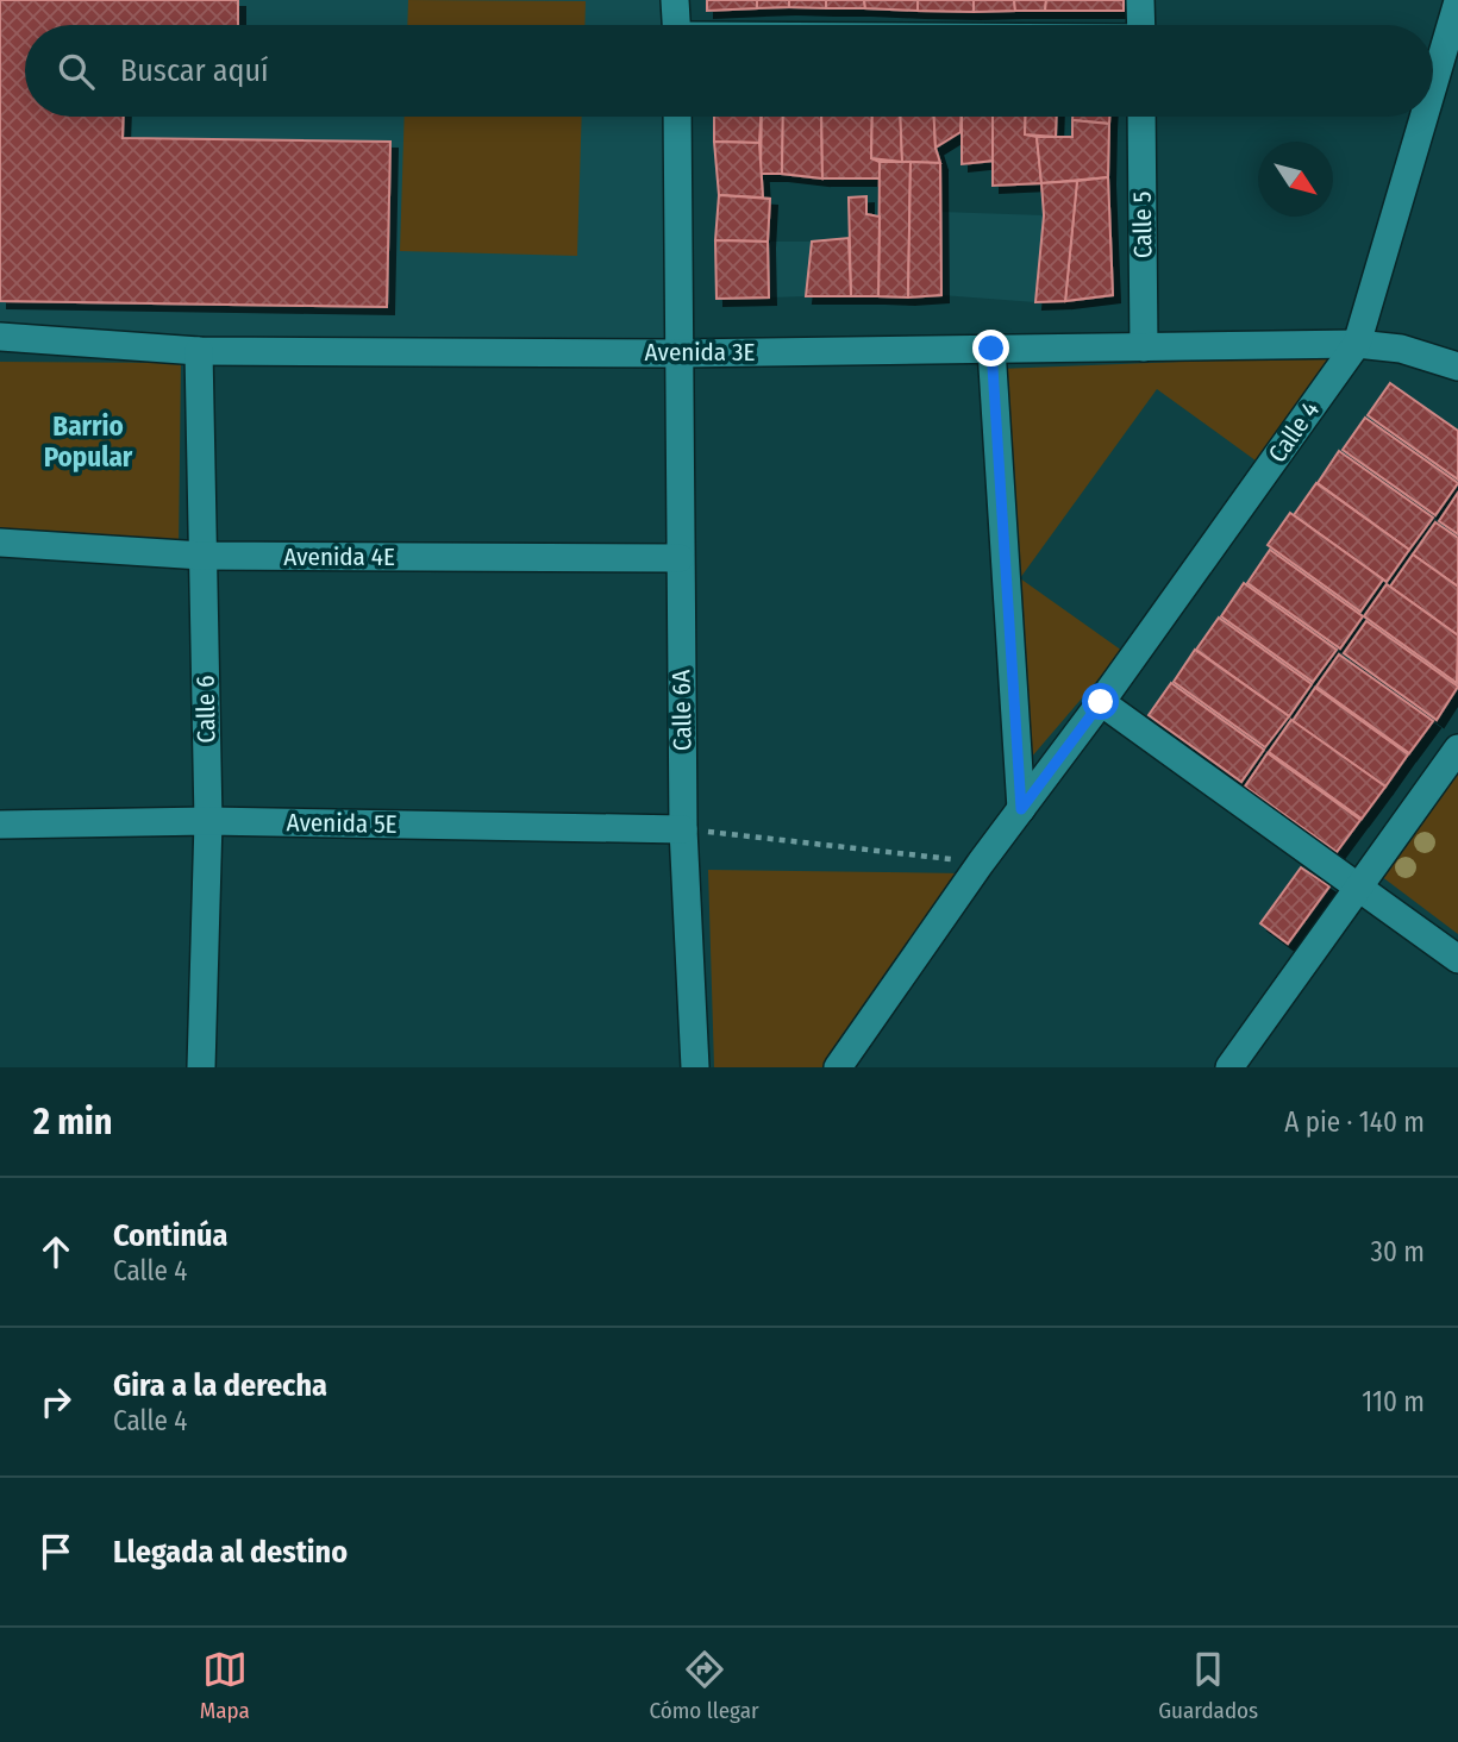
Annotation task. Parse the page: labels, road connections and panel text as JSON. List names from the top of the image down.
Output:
{
  "streets": {
    "street": [
      "Calle 5",
      "Avenida 3E",
      "Calle 4",
      "Avenida 4E",
      "Calle 6",
      "Calle 6A",
      "Avenida 5E"
    ]
  },
  "crossings": [
    ["Calle 5", "Avenida 3E"],
    ["Avenida 3E", "Calle 4"],
    ["Avenida 3E", "Calle 6"],
    ["Avenida 3E", "Calle 6A"],
    ["Avenida 4E", "Calle 6"],
    ["Avenida 4E", "Calle 6A"],
    ["Calle 6", "Avenida 5E"],
    ["Calle 6A", "Avenida 5E"]
  ],
  "districts": ["Barrio Popular"],
  "north": "bottom right",
  "page": {
    "search": "Buscar aquí",
    "heading": ["2 min", "A pie · 140 m"],
    "list": [
      ["Continúa", "Calle 4", "30 m"],
      ["Gira a la derecha", "Calle 4", "110 m"],
      "Llegada al destino"
    ],
    "nav": ["Mapa", "Cómo llegar", "Guardados"]
  }
}
